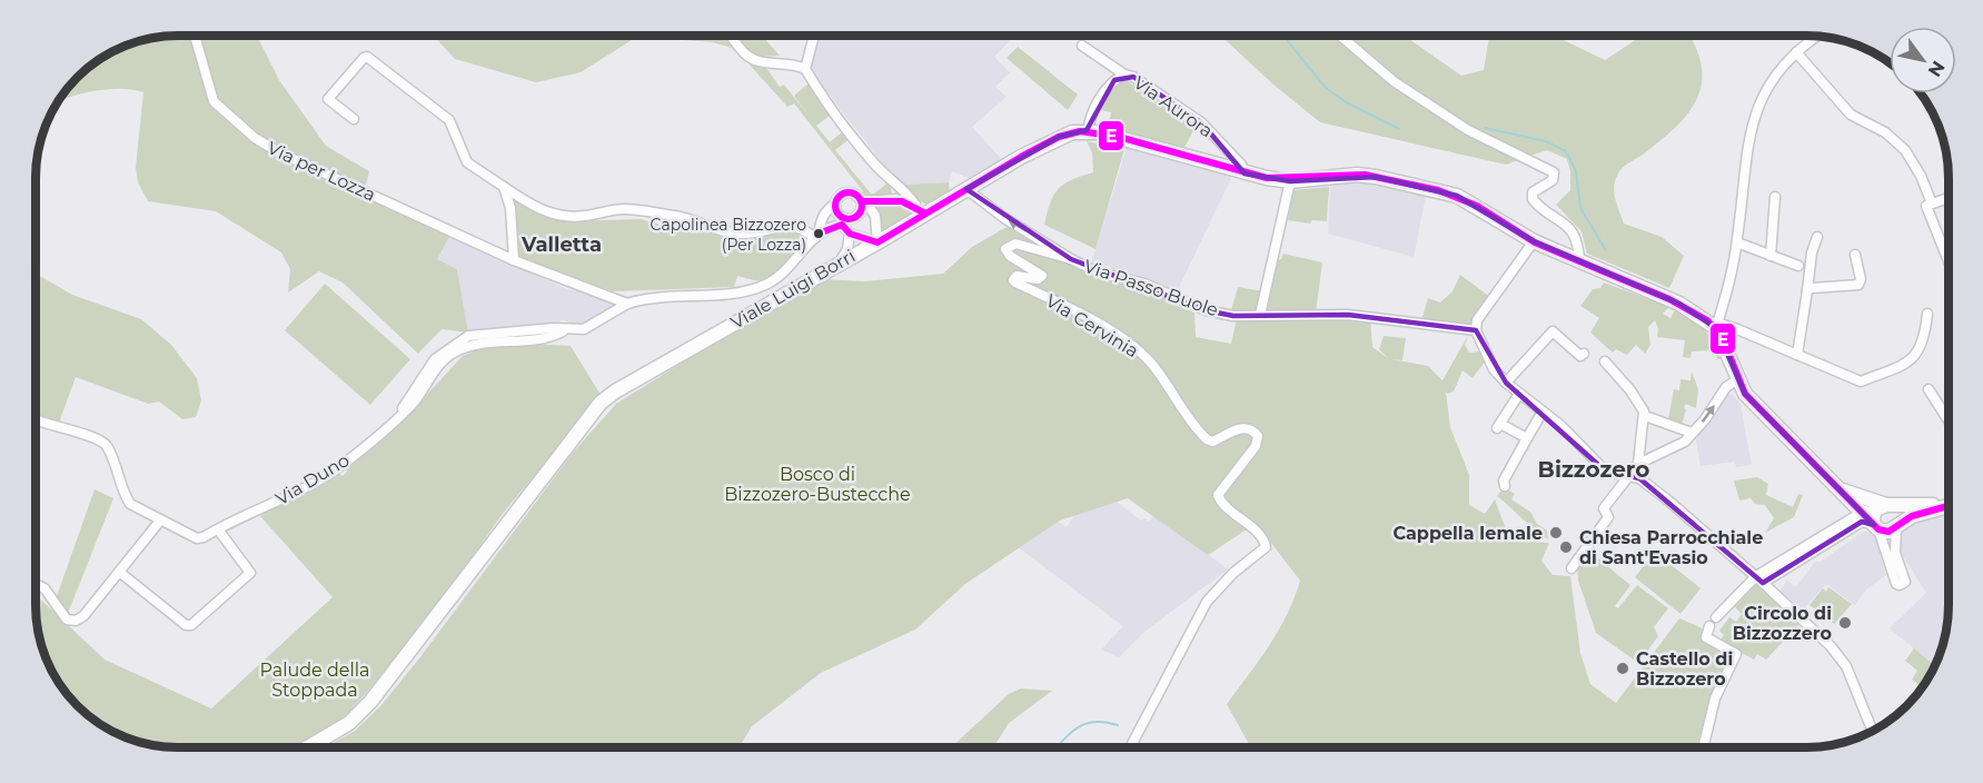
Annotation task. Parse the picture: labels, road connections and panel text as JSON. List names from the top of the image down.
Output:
{
  "streets": {
    "main road": ["Viale Luigi Borri"],
    "street": [
      "Via Aurora",
      "Via per Lozza",
      "Via Passo Buole",
      "Via Cervinia",
      "Via Duno"
    ]
  },
  "crossings": [
    ["Via Aurora", "Viale Luigi Borri"],
    ["Via per Lozza", "Via Duno"],
    ["Via Passo Buole", "Viale Luigi Borri"],
    ["Via Passo Buole", "Via Cervinia"]
  ],
  "districts": ["Valletta", "Bizzozero"],
  "parks": ["Bosco di Bizzozero-Bustecche", "Palude della Stoppada"],
  "places": [
    "Capolinea Bizzozero (Per Lozza)",
    "Cappella Iemale",
    "Chiesa Parrocchiale di Sant'Evasio",
    "Circolo di Bizzozzero",
    "Castello di Bizzozero"
  ],
  "lines": ["transit line E"],
  "north": "bottom right"
}
